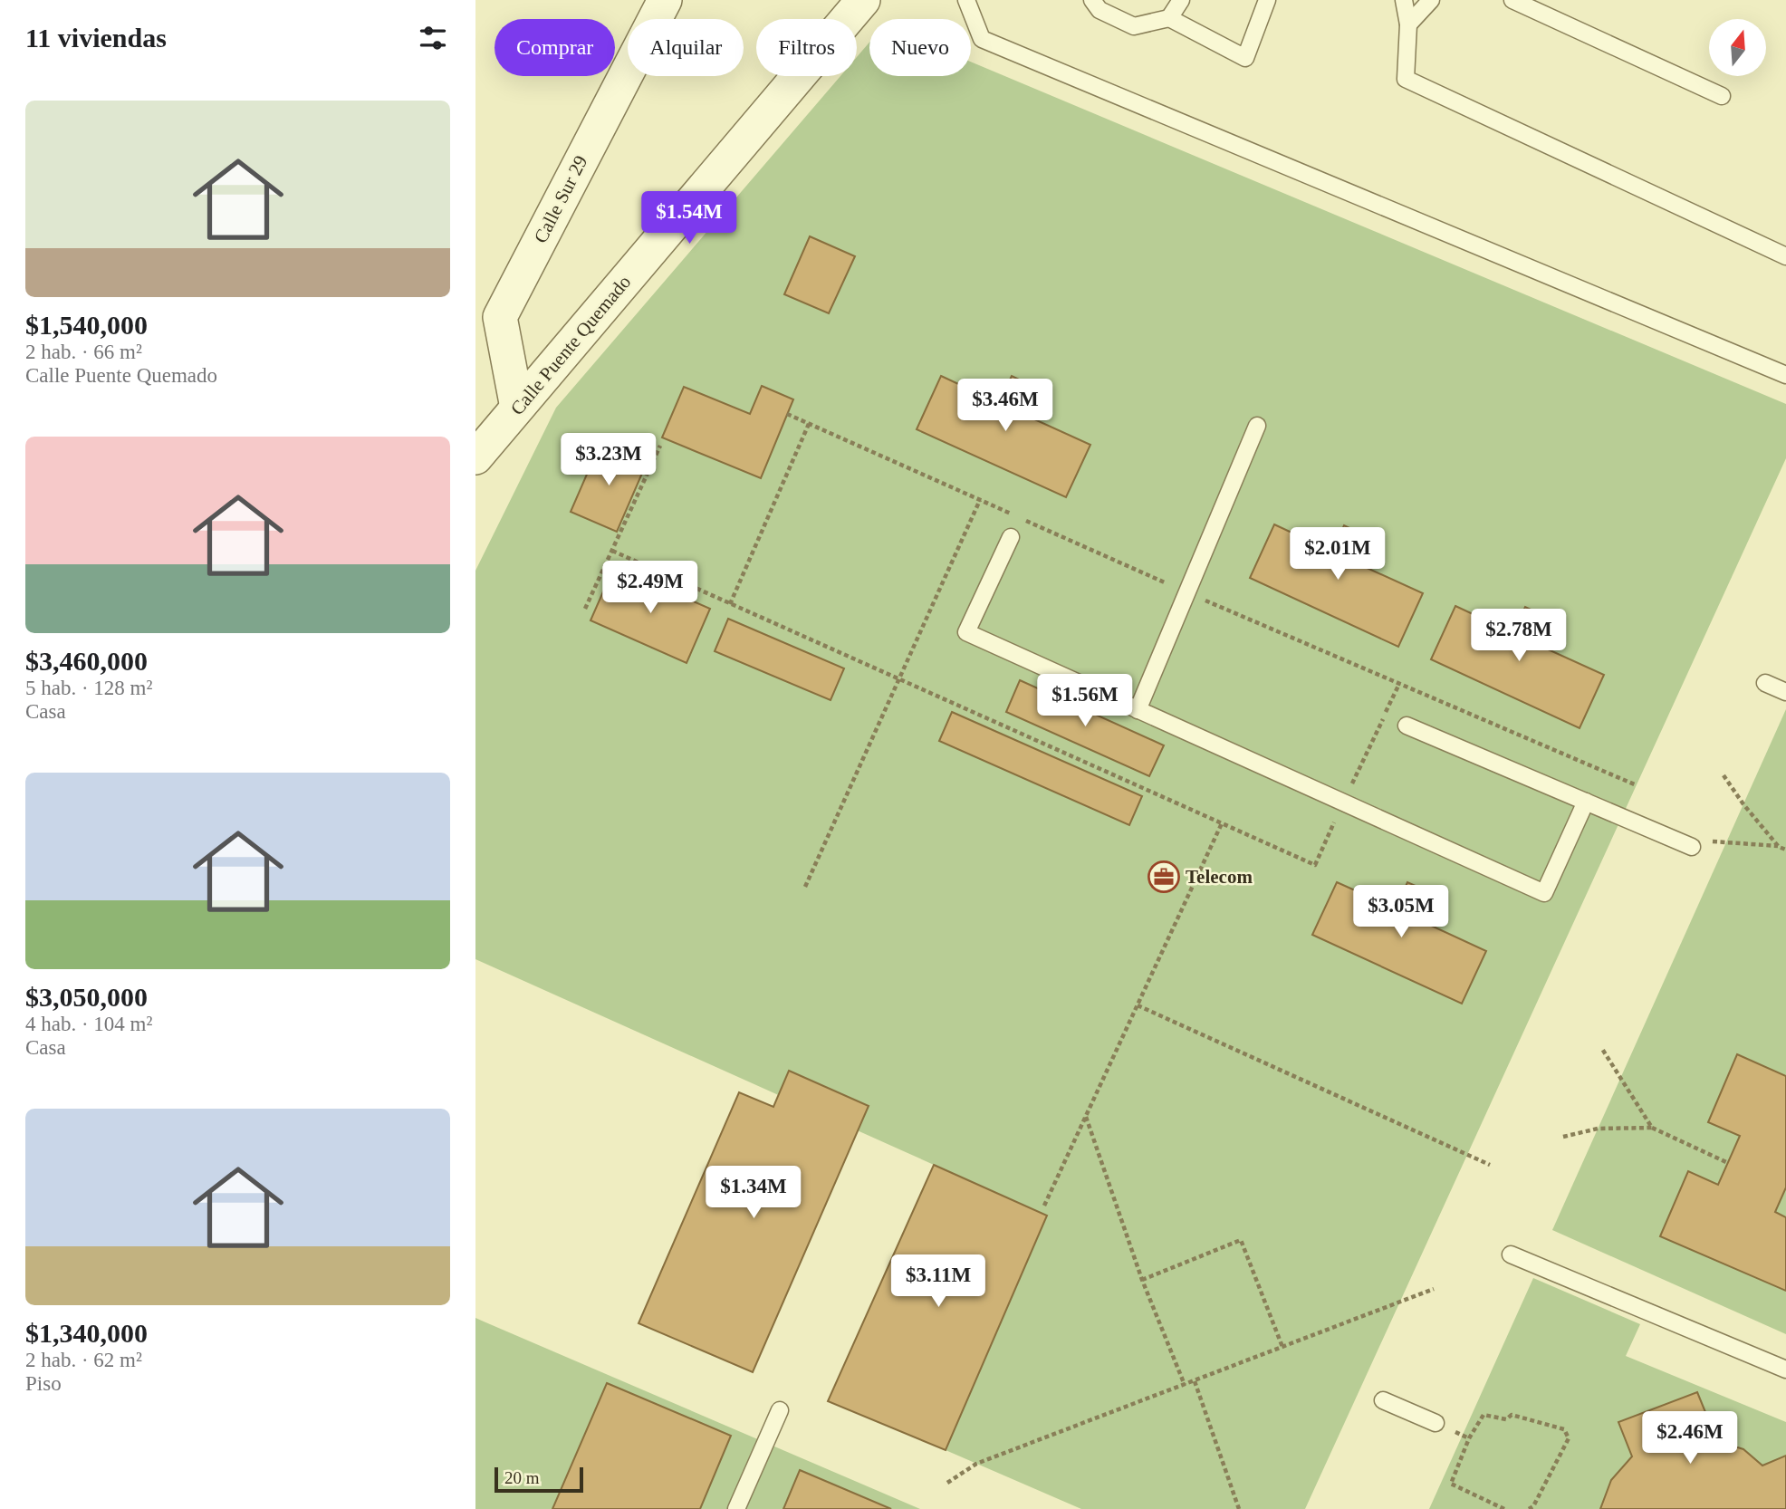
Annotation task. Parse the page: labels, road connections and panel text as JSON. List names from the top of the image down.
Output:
{
  "streets": {
    "street": ["Calle Sur 29", "Calle Puente Quemado"]
  },
  "crossings": [
    ["Calle Sur 29", "Calle Puente Quemado"]
  ],
  "places": {
    "office": ["Telecom"]
  },
  "scale_bar": "20 m",
  "north": "top",
  "page": {
    "heading": "11 viviendas",
    "chip": [
      "Comprar",
      "Alquilar",
      "Filtros",
      "Nuevo"
    ],
    "list": [
      {
        "name": "$1,540,000",
        "note": "2 hab. · 66 m² · Calle Puente Quemado"
      },
      {
        "name": "$3,460,000",
        "note": "5 hab. · 128 m² · Casa"
      },
      {
        "name": "$3,050,000",
        "note": "4 hab. · 104 m² · Casa"
      },
      {
        "name": "$1,340,000",
        "note": "2 hab. · 62 m² · Piso"
      }
    ],
    "price": [
      "$1.54M",
      "$3.46M",
      "$3.23M",
      "$2.01M",
      "$2.49M",
      "$2.78M",
      "$1.56M",
      "$3.05M",
      "$1.34M",
      "$3.11M",
      "$2.46M"
    ],
    "scale": "20 m"
  }
}
